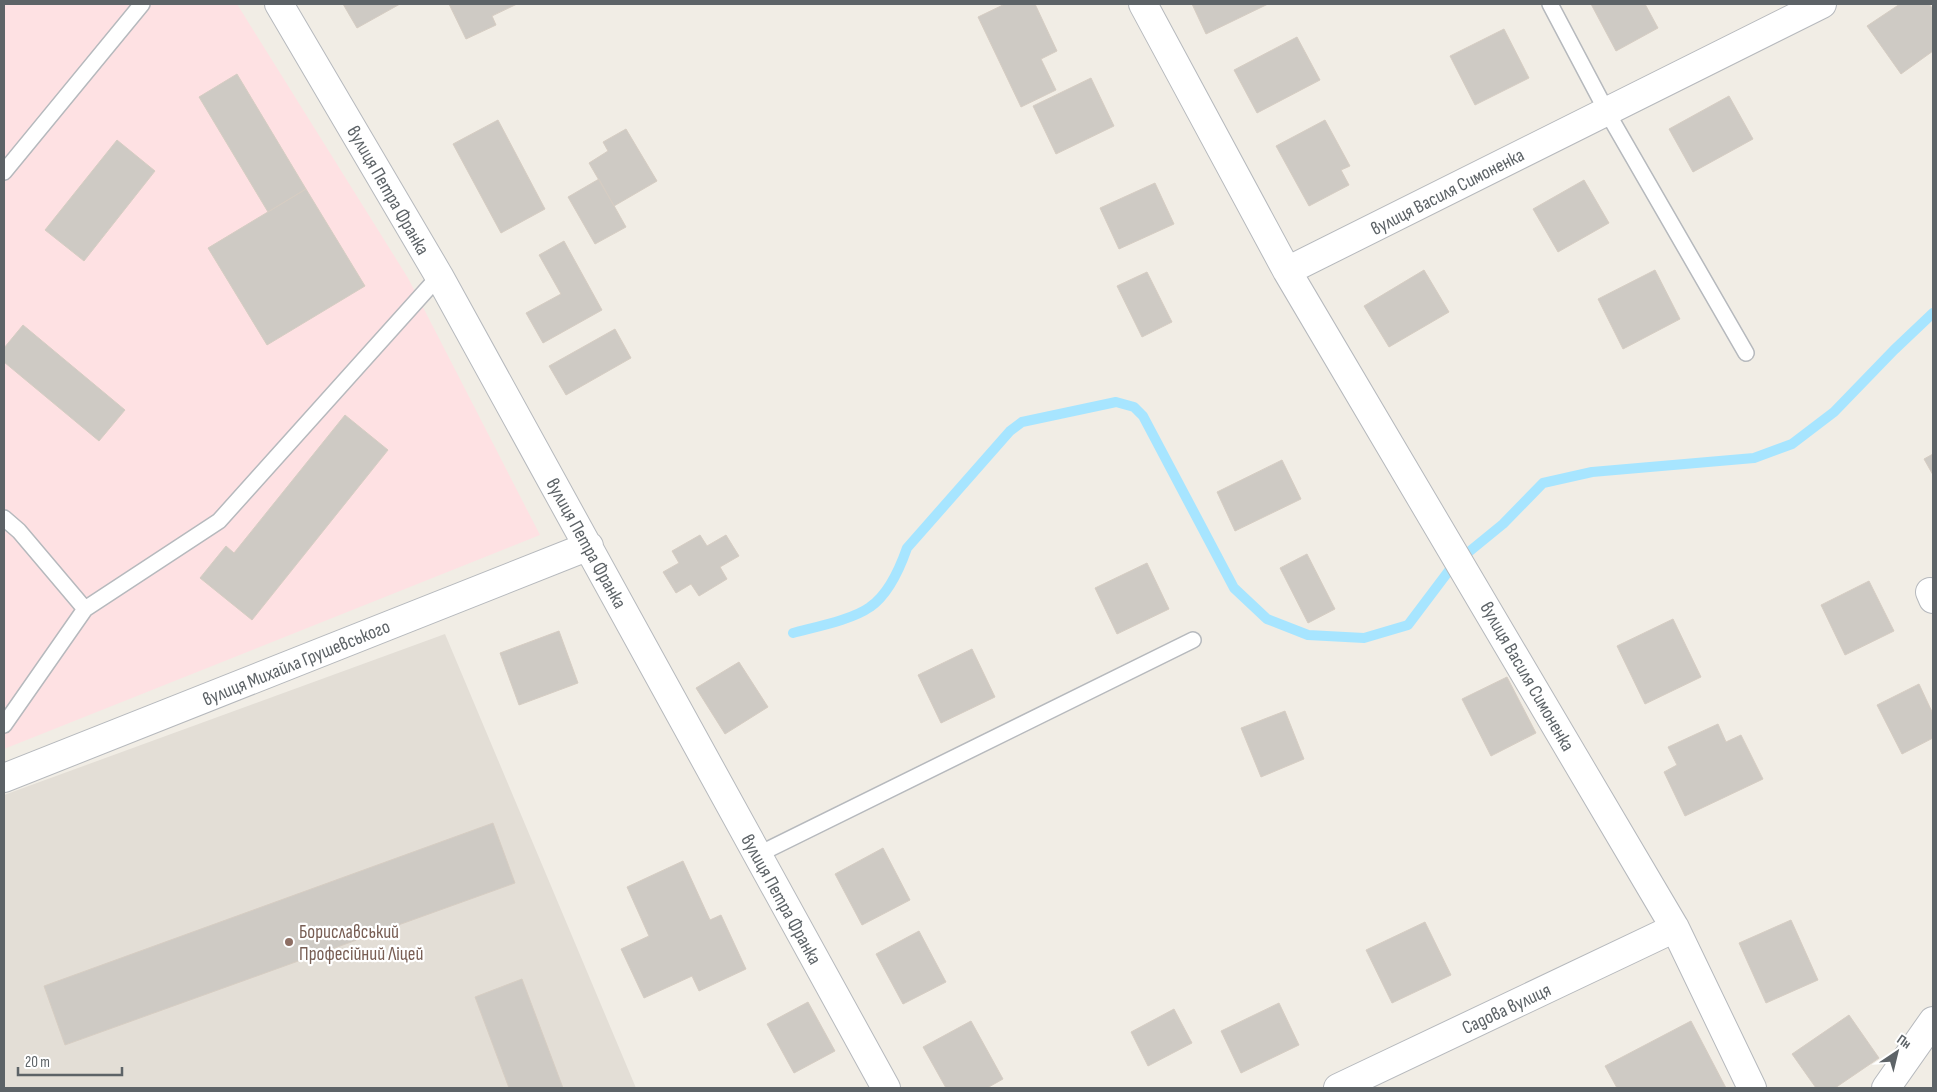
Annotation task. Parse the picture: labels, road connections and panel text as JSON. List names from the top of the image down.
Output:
{
  "streets": {
    "street": [
      "вулиця Петра Франка",
      "вулиця Василя Симоненка",
      "вулиця Михайла Грушевського",
      "Садова вулиця"
    ]
  },
  "crossings": [
    ["вулиця Петра Франка", "вулиця Михайла Грушевського"],
    ["вулиця Василя Симоненка", "Садова вулиця"]
  ],
  "places": ["Бориславський Професійний Ліцей"],
  "scale_bar": "20 m",
  "north": "top right"
}
